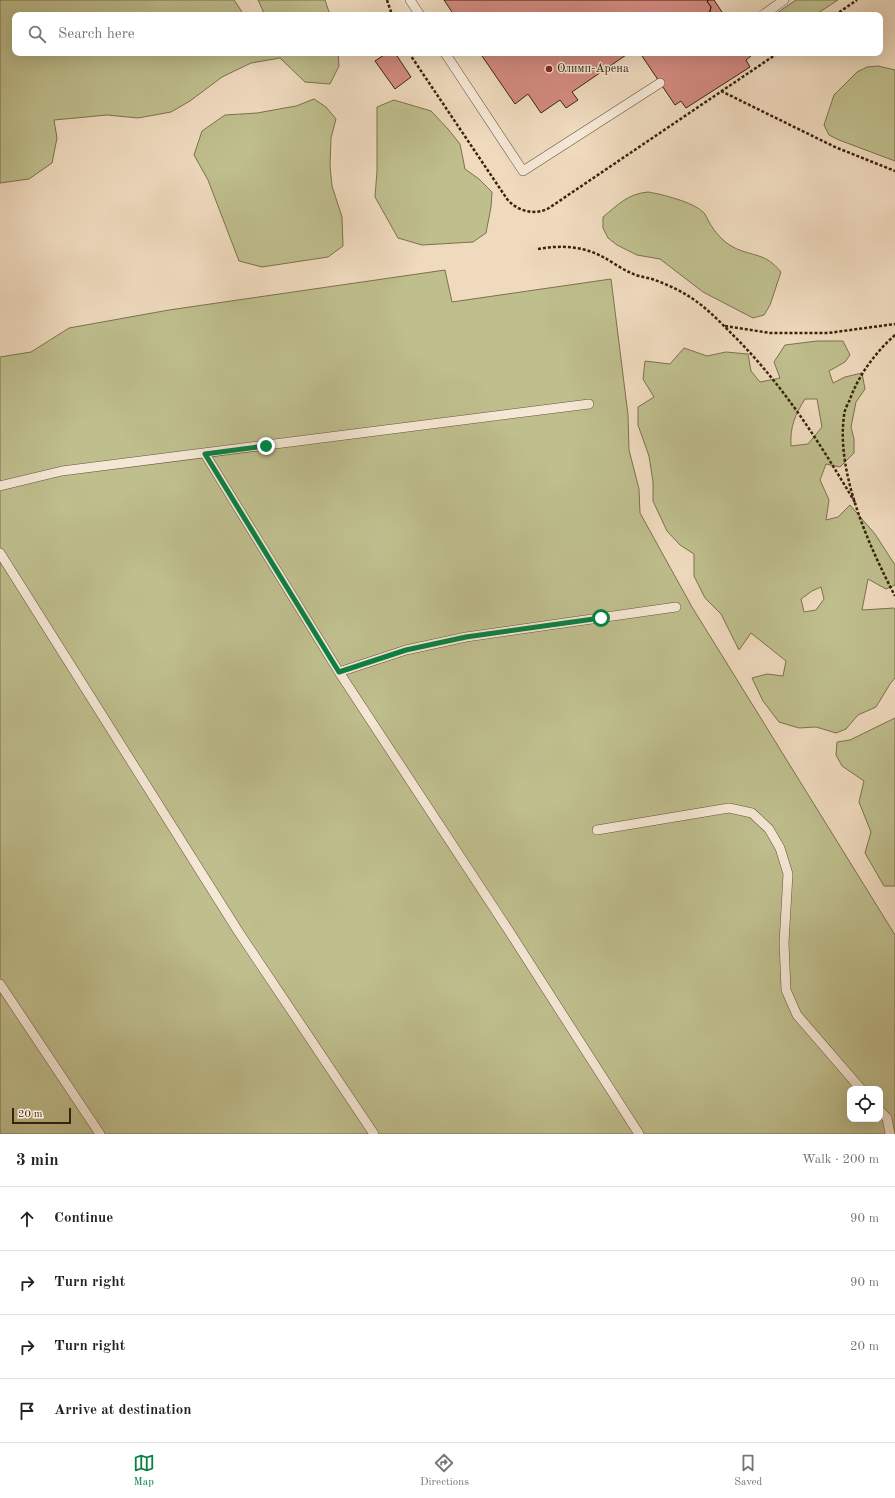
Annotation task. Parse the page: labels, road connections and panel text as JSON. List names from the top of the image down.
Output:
{
  "places": ["Олимп-Арена"],
  "scale_bar": "20 m",
  "page": {
    "search": "Search here",
    "scale": "20 m",
    "heading": ["3 min", "Walk · 200 m"],
    "list": [
      ["Continue", "90 m"],
      ["Turn right", "90 m"],
      ["Turn right", "20 m"],
      "Arrive at destination"
    ],
    "nav": ["Map", "Directions", "Saved"]
  }
}
